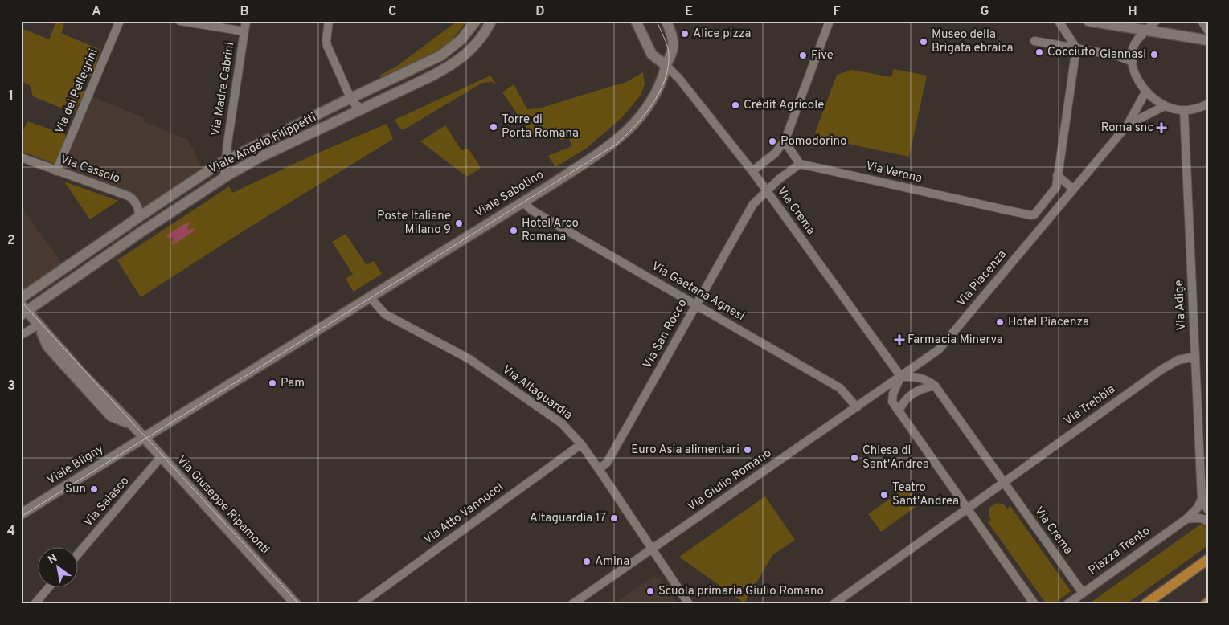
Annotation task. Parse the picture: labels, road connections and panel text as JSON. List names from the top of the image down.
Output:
{
  "streets": {
    "street": [
      "Via Madre Cabrini",
      "Via dei Pellegrini",
      "Viale Angelo Filippetti",
      "Via Cassolo",
      "Via Verona",
      "Viale Sabotino",
      "Via Crema",
      "Via Piacenza",
      "Via Gaetana Agnesi",
      "Via Adige",
      "Via San Rocco",
      "Via Altaguardia",
      "Via Trebbia",
      "Viale Bligny",
      "Via Giulio Romano",
      "Via Salasco",
      "Via Giuseppe Ripamonti",
      "Via Atto Vannucci",
      "Piazza Trento"
    ]
  },
  "crossings": [
    ["Via Madre Cabrini", "Viale Angelo Filippetti"],
    ["Via dei Pellegrini", "Via Cassolo"],
    ["Viale Angelo Filippetti", "Via Cassolo"],
    ["Viale Angelo Filippetti", "Via Giuseppe Ripamonti"],
    ["Viale Sabotino", "Via Crema"],
    ["Viale Sabotino", "Via Gaetana Agnesi"],
    ["Viale Sabotino", "Via Altaguardia"],
    ["Viale Sabotino", "Viale Bligny"],
    ["Viale Sabotino", "Via Giuseppe Ripamonti"],
    ["Via Crema", "Via Piacenza"],
    ["Via Crema", "Via San Rocco"],
    ["Via Crema", "Via Trebbia"],
    ["Via Crema", "Via Giulio Romano"],
    ["Via Crema", "Piazza Trento"],
    ["Via Piacenza", "Via Giulio Romano"],
    ["Via Gaetana Agnesi", "Via San Rocco"],
    ["Via Gaetana Agnesi", "Via Giulio Romano"],
    ["Via Adige", "Via Trebbia"],
    ["Via Adige", "Piazza Trento"],
    ["Via San Rocco", "Via Altaguardia"],
    ["Via Altaguardia", "Via Giulio Romano"],
    ["Via Altaguardia", "Via Atto Vannucci"],
    ["Viale Bligny", "Via Giuseppe Ripamonti"],
    ["Via Salasco", "Via Giuseppe Ripamonti"]
  ],
  "places": {
    "other": [
      "Alice pizza",
      "Museo della Brigata ebraica",
      "Cocciuto",
      "Giannasi",
      "Five",
      "Crédit Agricole",
      "Torre di Porta Romana",
      "Pomodorino",
      "Poste Italiane Milano 9",
      "Hotel Arco Romana",
      "Hotel Piacenza",
      "Pam",
      "Euro Asia alimentari",
      "Chiesa di Sant'Andrea",
      "Sun",
      "Teatro Sant'Andrea",
      "Altaguardia 17",
      "Amina",
      "Scuola primaria Giulio Romano"
    ],
    "health": ["Roma snc", "Farmacia Minerva"]
  },
  "north": "top left",
  "grid": {
    "columns": [
      "A",
      "B",
      "C",
      "D",
      "E",
      "F",
      "G",
      "H"
    ],
    "rows": [
      "1",
      "2",
      "3",
      "4"
    ]
  }
}
